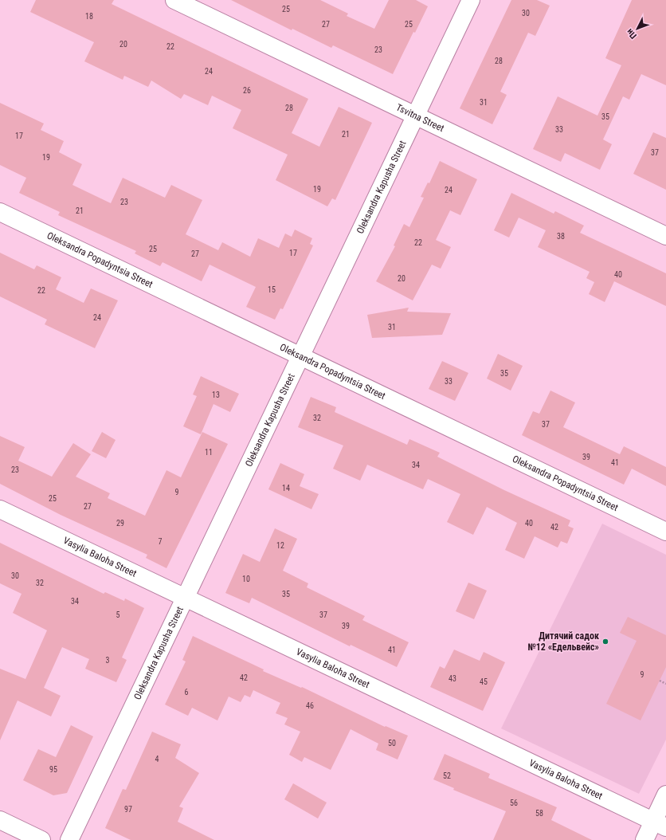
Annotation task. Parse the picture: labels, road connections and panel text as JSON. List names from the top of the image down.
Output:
{
  "streets": {
    "street": [
      "Tsvitna Street",
      "Oleksandra Kapusha Street",
      "Oleksandra Popadyntsia Street",
      "Vasylia Baloha Street"
    ]
  },
  "crossings": [
    ["Tsvitna Street", "Oleksandra Kapusha Street"],
    ["Oleksandra Kapusha Street", "Oleksandra Popadyntsia Street"],
    ["Oleksandra Kapusha Street", "Vasylia Baloha Street"]
  ],
  "places": ["Дитячий садок №12 «Едельвейс»"],
  "house_numbers": [
    "25",
    "30",
    "18",
    "27",
    "25",
    "20",
    "22",
    "23",
    "28",
    "24",
    "26",
    "31",
    "28",
    "35",
    "33",
    "21",
    "17",
    "37",
    "19",
    "19",
    "24",
    "23",
    "21",
    "38",
    "22",
    "25",
    "17",
    "27",
    "40",
    "20",
    "15",
    "22",
    "24",
    "31",
    "35",
    "33",
    "13",
    "32",
    "37",
    "11",
    "39",
    "41",
    "34",
    "23",
    "14",
    "9",
    "25",
    "27",
    "29",
    "40",
    "42",
    "7",
    "12",
    "30",
    "10",
    "32",
    "35",
    "34",
    "5",
    "37",
    "39",
    "41",
    "3",
    "9",
    "42",
    "43",
    "45",
    "6",
    "46",
    "50",
    "4",
    "95",
    "52",
    "56",
    "97",
    "58"
  ],
  "north": "bottom left"
}
